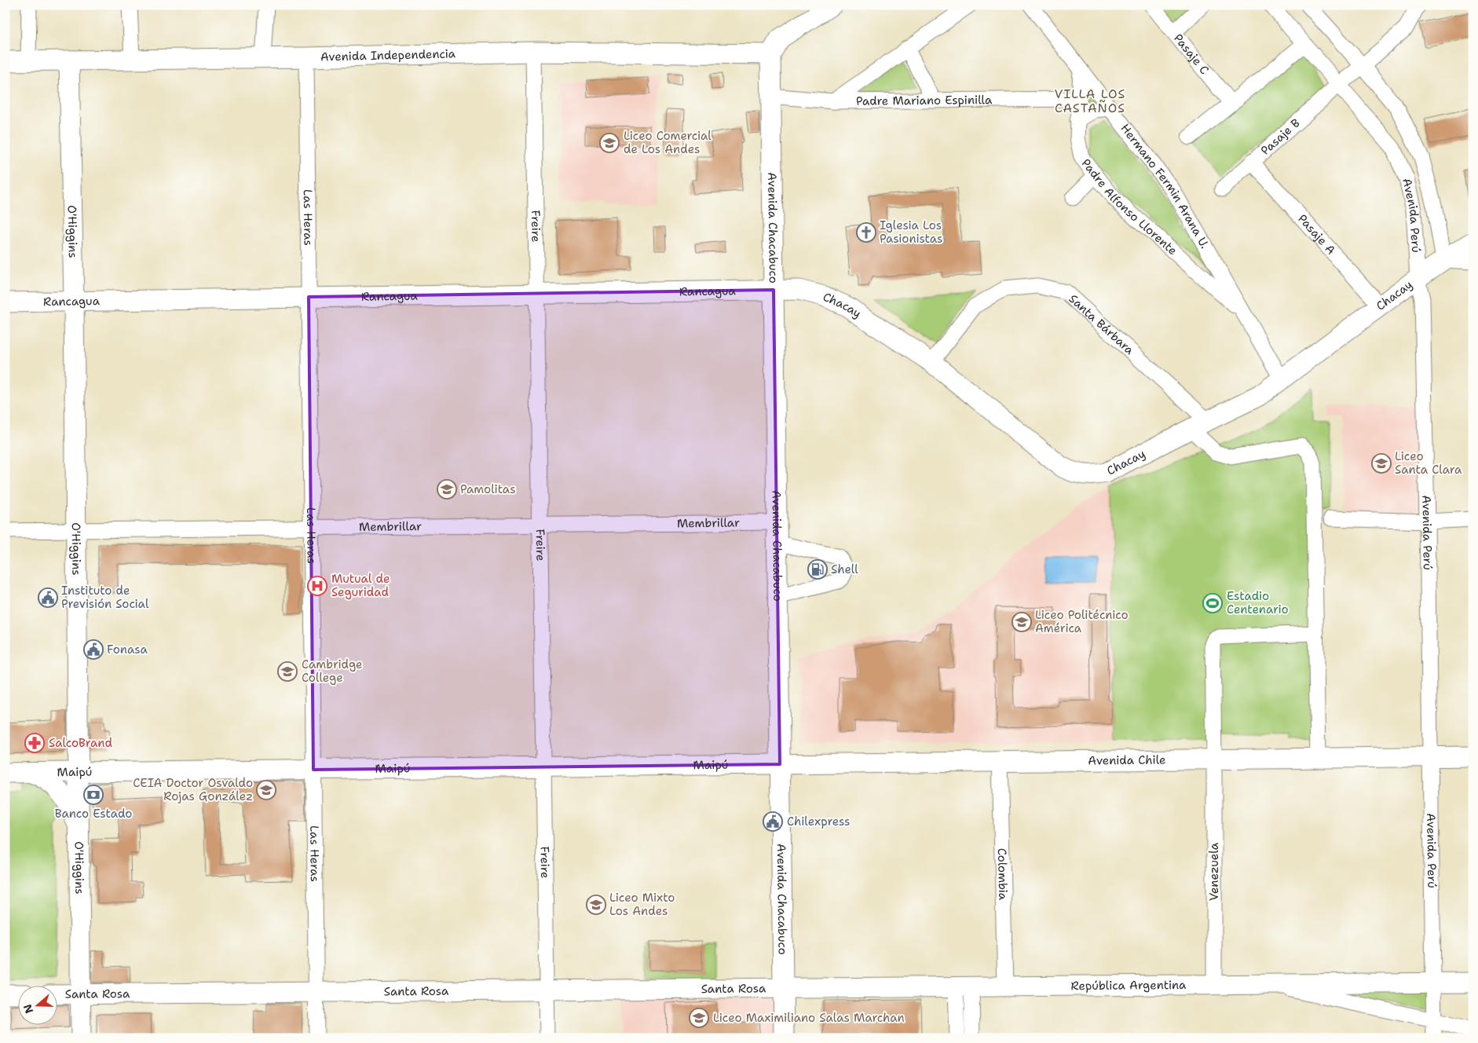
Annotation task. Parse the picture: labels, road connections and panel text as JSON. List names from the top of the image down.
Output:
{
  "streets": {
    "main road": [
      "Avenida Independencia",
      "Avenida Chacabuco",
      "O'Higgins",
      "Rancagua",
      "Chacay",
      "Avenida Chile",
      "Maipú",
      "República Argentina",
      "Santa Rosa"
    ],
    "street": [
      "Pasaje C",
      "Padre Mariano Espinilla",
      "Pasaje B",
      "Hermano Fermin Arana U.",
      "Padre Alfonso Llorente",
      "Avenida Perú",
      "Las Heras",
      "Freire",
      "Pasaje A",
      "Santa Bárbara",
      "Membrillar",
      "Venezuela",
      "Colombia"
    ]
  },
  "crossings": [
    ["Avenida Independencia", "Las Heras"],
    ["Avenida Independencia", "Freire"],
    ["Avenida Independencia", "Avenida Chacabuco"],
    ["Avenida Independencia", "O'Higgins"],
    ["Padre Mariano Espinilla", "Padre Alfonso Llorente"],
    ["Padre Mariano Espinilla", "Avenida Chacabuco"],
    ["Pasaje B", "Avenida Perú"],
    ["Pasaje B", "Pasaje A"],
    ["Hermano Fermin Arana U.", "Padre Alfonso Llorente"],
    ["Hermano Fermin Arana U.", "Chacay"],
    ["Avenida Perú", "Chacay"],
    ["Avenida Perú", "Avenida Chile"],
    ["Avenida Perú", "República Argentina"],
    ["Las Heras", "Rancagua"],
    ["Las Heras", "Membrillar"],
    ["Las Heras", "Maipú"],
    ["Las Heras", "Santa Rosa"],
    ["Freire", "Rancagua"],
    ["Freire", "Membrillar"],
    ["Freire", "Maipú"],
    ["Freire", "Santa Rosa"],
    ["Avenida Chacabuco", "Rancagua"],
    ["Avenida Chacabuco", "Chacay"],
    ["Avenida Chacabuco", "Membrillar"],
    ["Avenida Chacabuco", "Avenida Chile"],
    ["Avenida Chacabuco", "Maipú"],
    ["Avenida Chacabuco", "República Argentina"],
    ["Avenida Chacabuco", "Santa Rosa"],
    ["O'Higgins", "Rancagua"],
    ["O'Higgins", "Membrillar"],
    ["O'Higgins", "Maipú"],
    ["O'Higgins", "Santa Rosa"],
    ["Pasaje A", "Chacay"],
    ["Rancagua", "Chacay"],
    ["Chacay", "Santa Bárbara"],
    ["Santa Bárbara", "Venezuela"],
    ["Avenida Chile", "Maipú"],
    ["Avenida Chile", "Venezuela"],
    ["Avenida Chile", "Colombia"],
    ["Venezuela", "República Argentina"],
    ["Colombia", "República Argentina"],
    ["República Argentina", "Santa Rosa"]
  ],
  "districts": ["VILLA LOS CASTAÑOS"],
  "places": {
    "school or university": [
      "Liceo Comercial de Los Andes",
      "Liceo Santa Clara",
      "Pamolitas",
      "Liceo Politécnico América",
      "Cambridge College",
      "CEIA Doctor Osvaldo Rojas González",
      "Liceo Mixto Los Andes",
      "Liceo Maximiliano Salas Marchan"
    ],
    "church": ["Iglesia Los Pasionistas"],
    "fuel station": ["Shell"],
    "hospital": ["Mutual de Seguridad"],
    "public building": ["Instituto de Previsión Social", "Fonasa", "Chilexpress"],
    "sports": ["Estadio Centenario"],
    "pharmacy": ["SalcoBrand"],
    "bank": ["Banco Estado"]
  },
  "north": "left"
}
